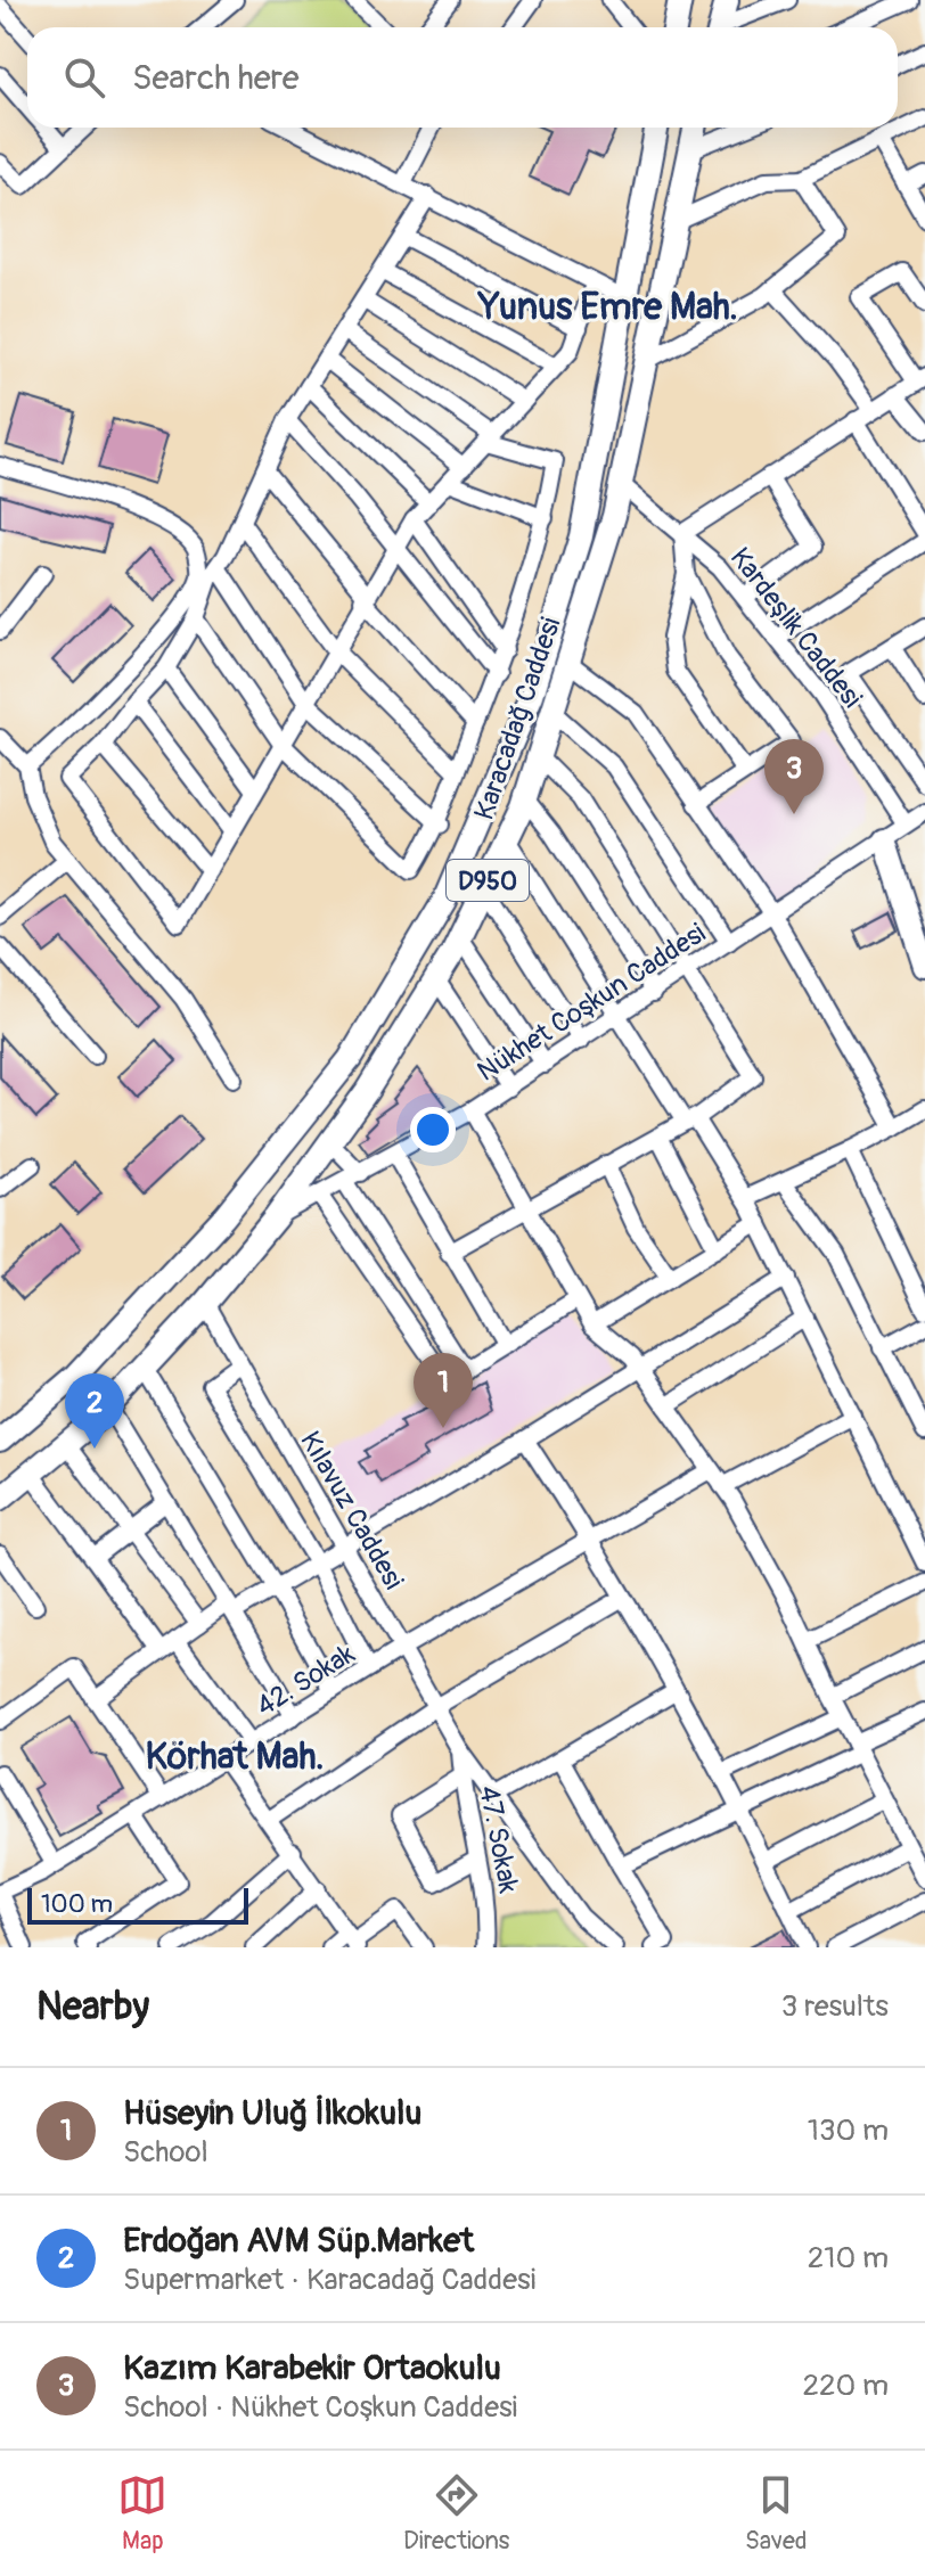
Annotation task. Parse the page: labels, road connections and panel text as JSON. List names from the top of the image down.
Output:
{
  "streets": {
    "highway": ["Karacadağ Caddesi", "D950"],
    "street": [
      "Kardeşlik Caddesi",
      "Nükhet Coşkun Caddesi",
      "Kılavuz Caddesi",
      "42. Sokak",
      "47. Sokak"
    ]
  },
  "crossings": [
    ["Kardeşlik Caddesi", "Karacadağ Caddesi"],
    ["Kardeşlik Caddesi", "Nükhet Coşkun Caddesi"],
    ["Karacadağ Caddesi", "Nükhet Coşkun Caddesi"],
    ["Karacadağ Caddesi", "Kılavuz Caddesi"],
    ["Kılavuz Caddesi", "42. Sokak"],
    ["Kılavuz Caddesi", "47. Sokak"]
  ],
  "districts": ["Yunus Emre Mah.", "Körhat Mah."],
  "scale_bar": "100 m",
  "page": {
    "search": "Search here",
    "pins": ["3", "1", "2"],
    "scale": "100 m",
    "heading": ["Nearby", "3 results"],
    "list": [
      {
        "mark": "1",
        "name": "Hüseyin Uluğ İlkokulu",
        "note": "School",
        "value": "130 m"
      },
      {
        "mark": "2",
        "name": "Erdoğan AVM Süp.Market",
        "note": "Supermarket · Karacadağ Caddesi",
        "value": "210 m"
      },
      {
        "mark": "3",
        "name": "Kazım Karabekir Ortaokulu",
        "note": "School · Nükhet Coşkun Caddesi",
        "value": "220 m"
      }
    ],
    "nav": ["Map", "Directions", "Saved"]
  }
}
